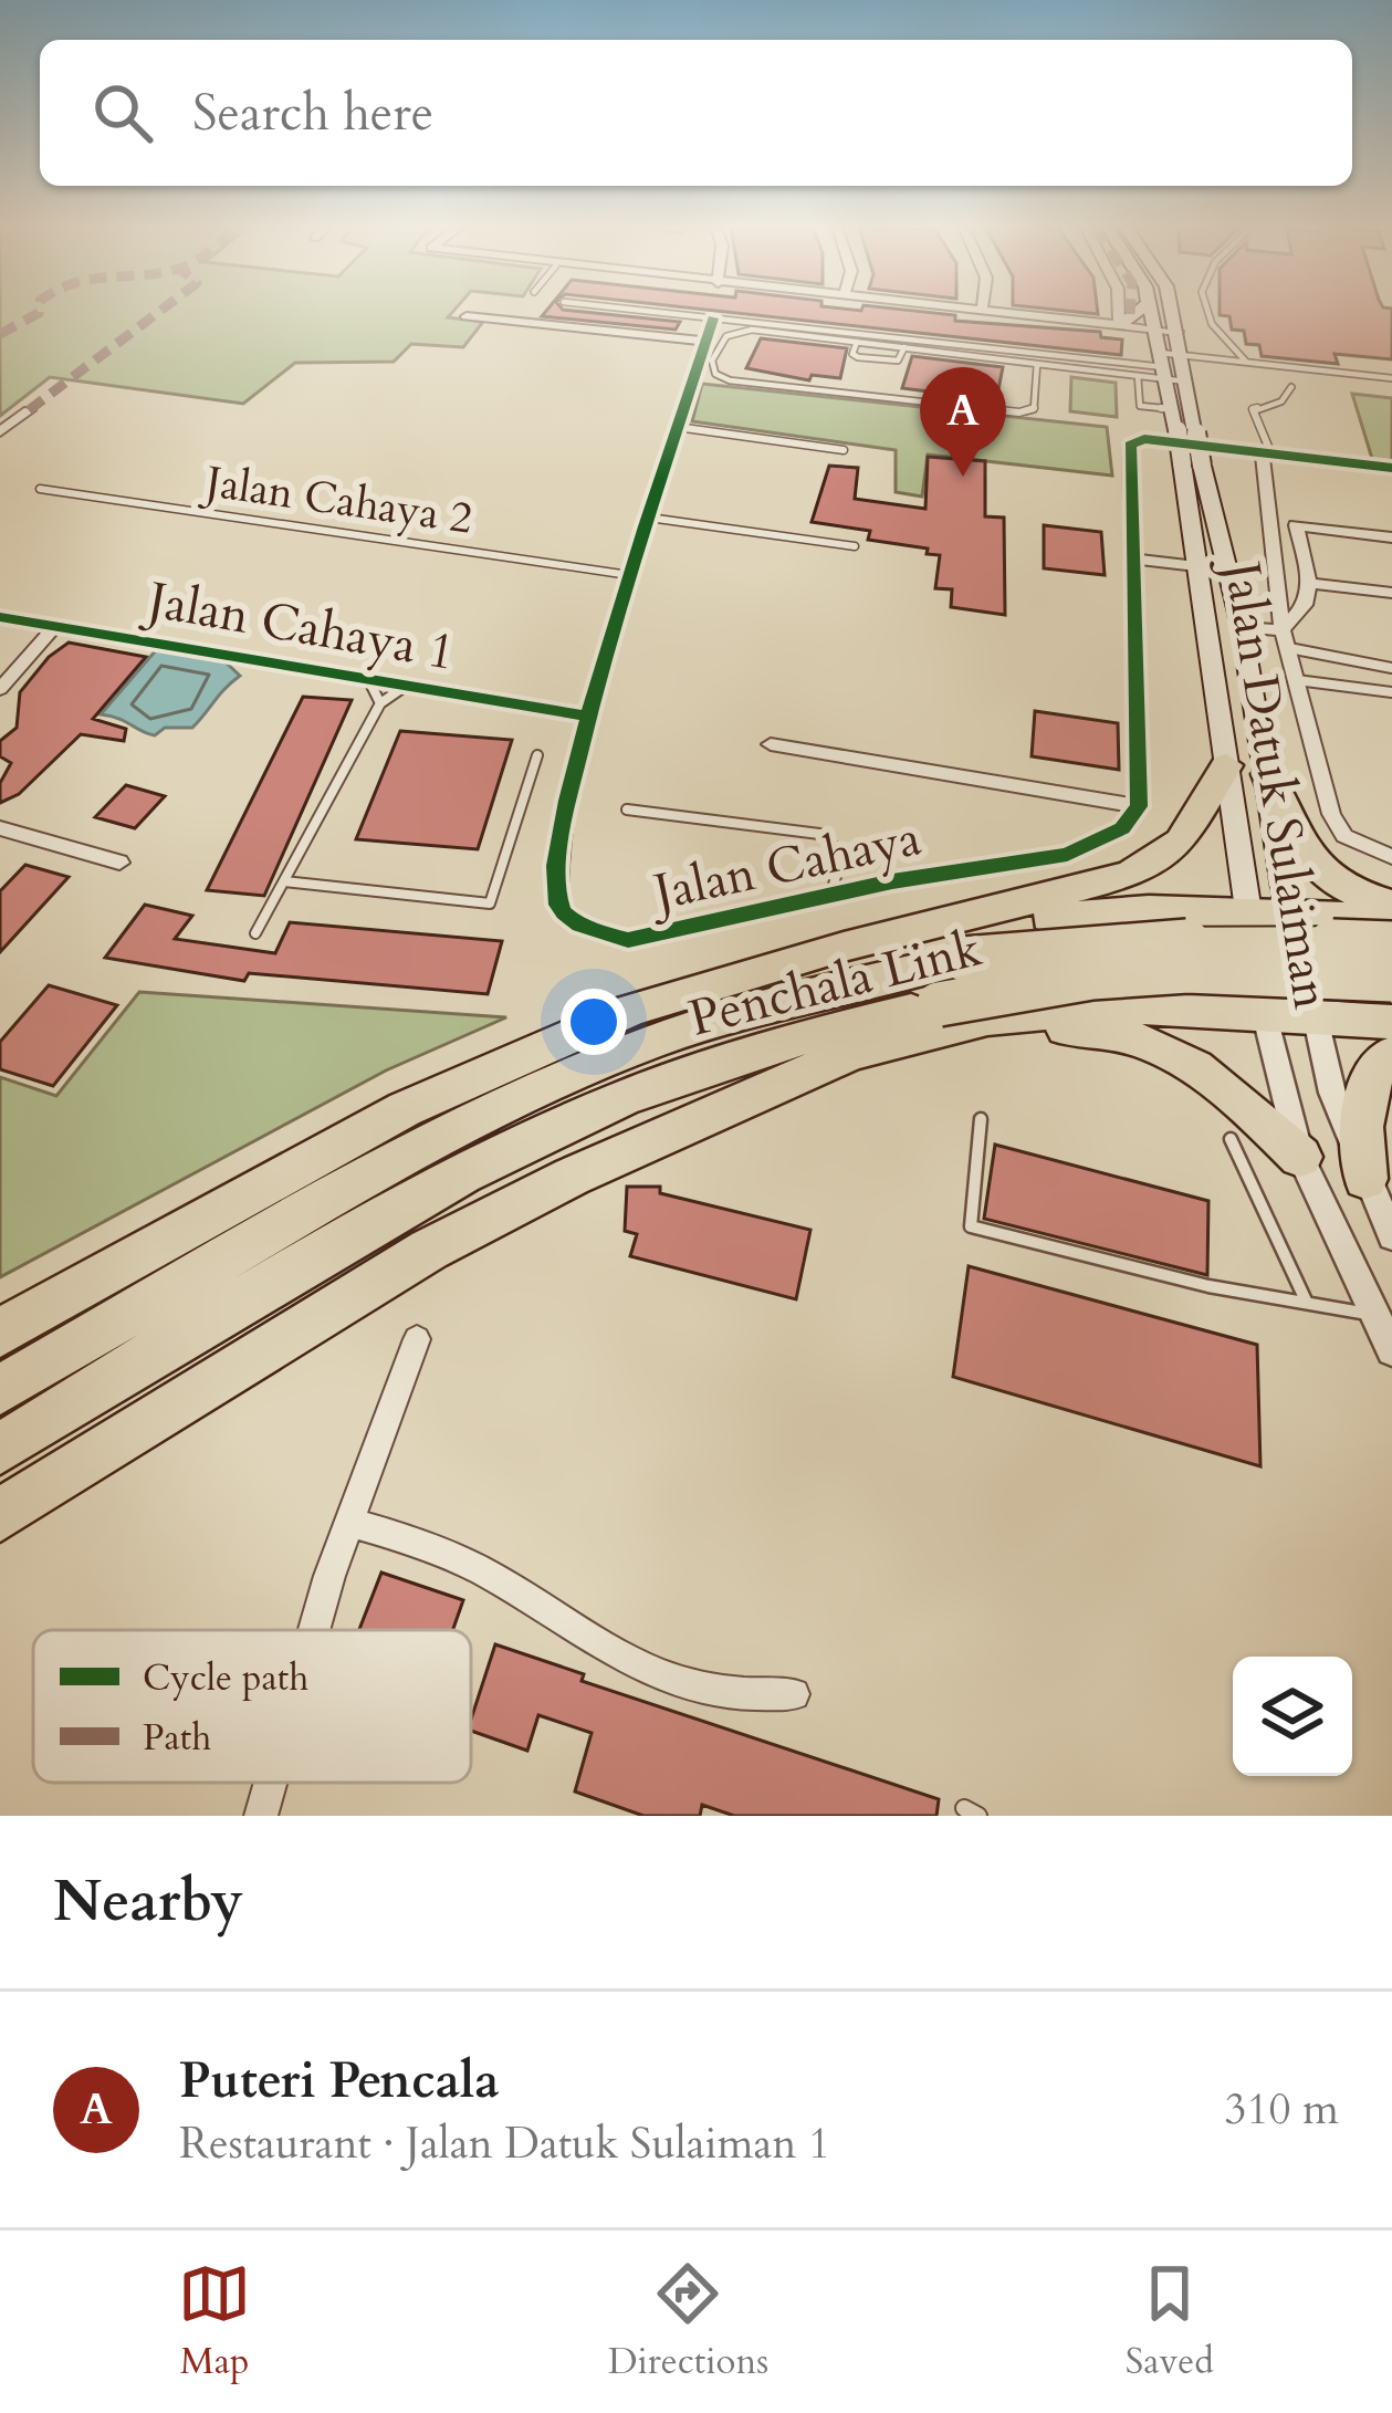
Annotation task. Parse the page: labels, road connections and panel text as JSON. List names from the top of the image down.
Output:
{
  "streets": {
    "highway": ["Penchala Link"],
    "main road": ["Jalan Datuk Sulaiman"],
    "street": ["Jalan Cahaya 1", "Jalan Cahaya"],
    "lane": ["Jalan Cahaya 2"]
  },
  "crossings": [
    ["Jalan Cahaya 2", "Jalan Cahaya"],
    ["Jalan Cahaya 1", "Jalan Cahaya"]
  ],
  "legend": ["Cycle path", "Path"],
  "page": {
    "search": "Search here",
    "pins": "A",
    "heading": "Nearby",
    "list": [
      {
        "mark": "A",
        "name": "Puteri Pencala",
        "note": "Restaurant · Jalan Datuk Sulaiman 1",
        "value": "310 m"
      }
    ],
    "nav": ["Map", "Directions", "Saved"]
  }
}
